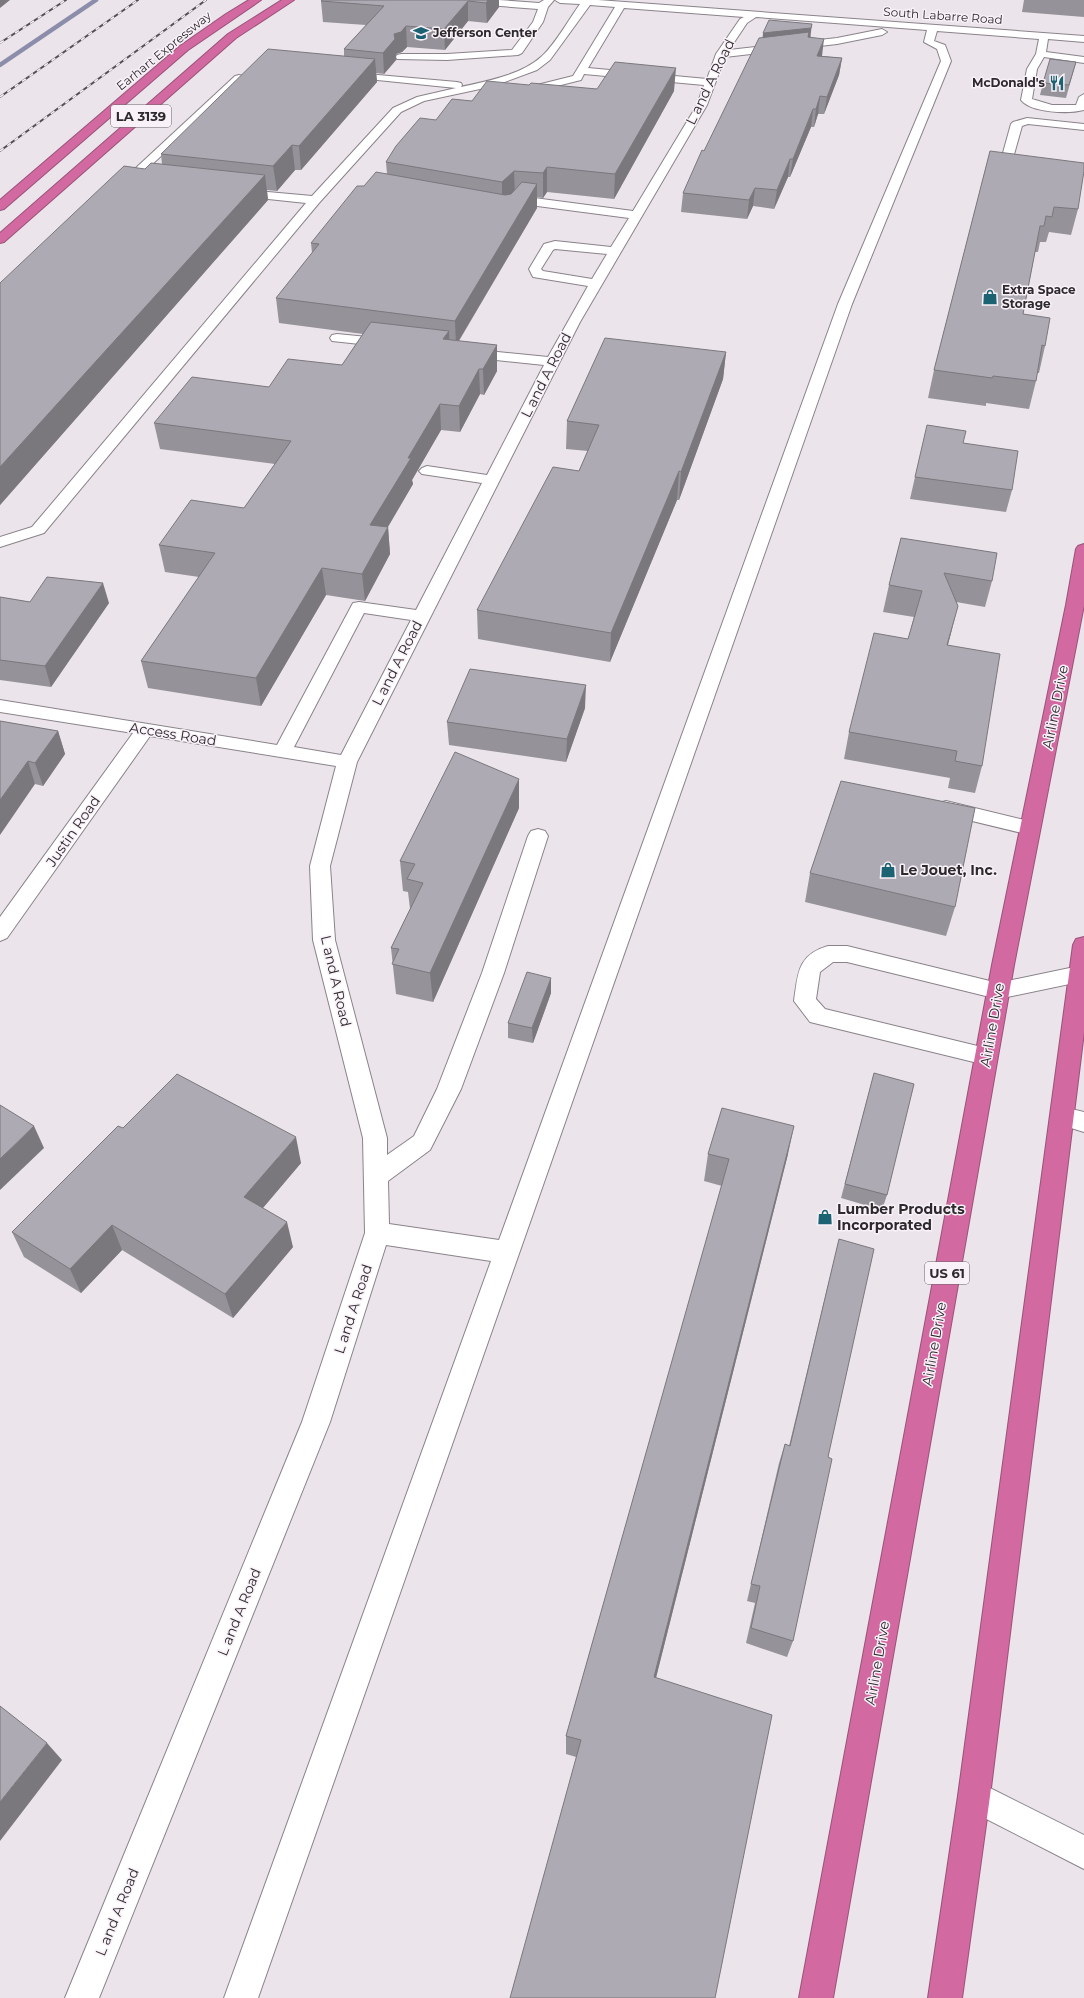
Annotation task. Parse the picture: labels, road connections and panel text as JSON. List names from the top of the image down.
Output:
{
  "streets": {
    "highway": [
      "Earhart Expressway",
      "LA 3139",
      "Airline Drive",
      "US 61"
    ],
    "street": [
      "South Labarre Road",
      "L and A Road",
      "Access Road",
      "Justin Road"
    ]
  },
  "crossings": [
    ["South Labarre Road", "L and A Road"],
    ["L and A Road", "Access Road"],
    ["Access Road", "Justin Road"]
  ],
  "places": {
    "school or university": ["Jefferson Center"],
    "restaurant": ["McDonald's"],
    "shop": ["Extra Space Storage", "Le Jouet, Inc.", "Lumber Products Incorporated"]
  }
}
